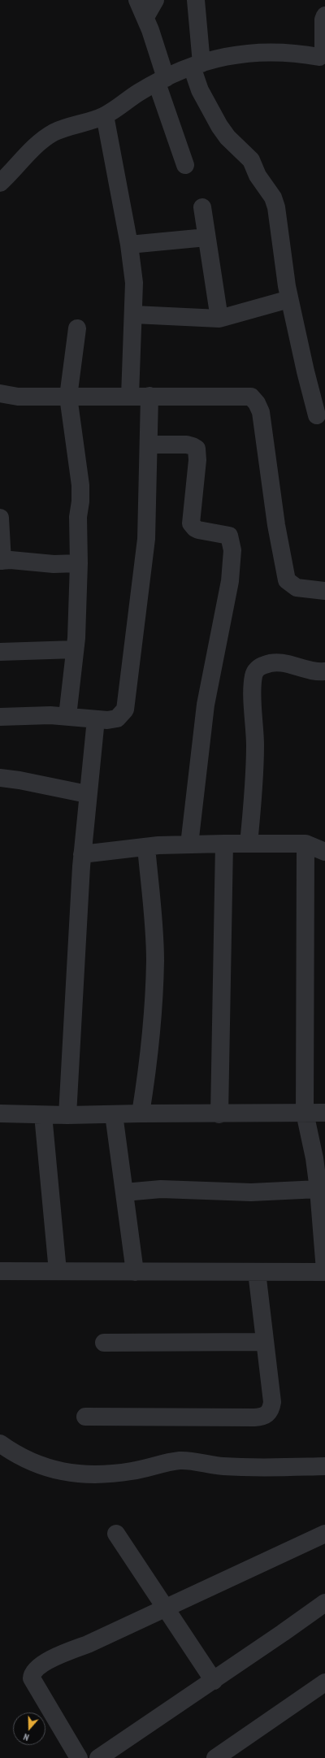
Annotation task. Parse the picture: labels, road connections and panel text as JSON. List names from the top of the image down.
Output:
{
  "north": "bottom"
}
